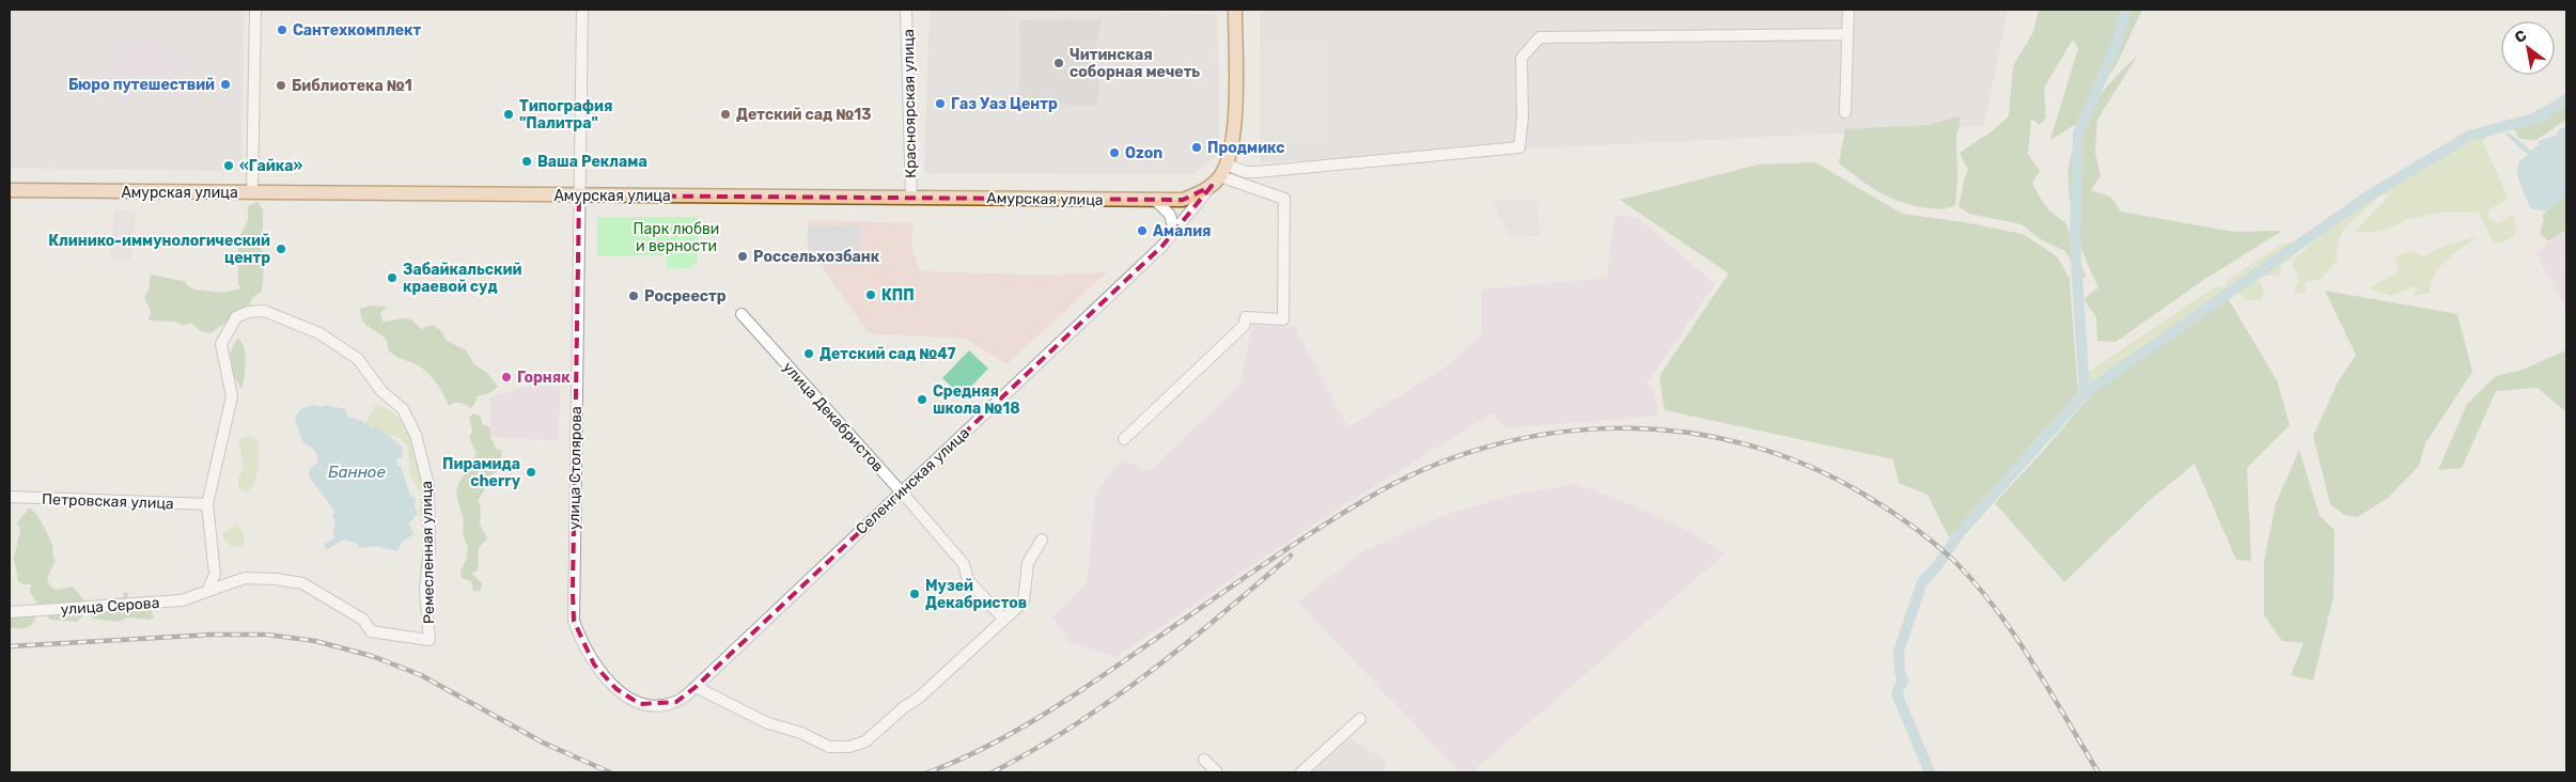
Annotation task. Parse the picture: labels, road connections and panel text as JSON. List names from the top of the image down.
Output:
{
  "streets": {
    "main road": ["Амурская улица"],
    "street": [
      "Красноярская улица",
      "улица Декабристов",
      "улица Столярова",
      "Селенгинская улица",
      "Петровская улица",
      "Ремесленная улица",
      "улица Серова"
    ]
  },
  "crossings": [
    ["Красноярская улица", "Амурская улица"],
    ["Амурская улица", "улица Столярова"],
    ["Амурская улица", "Селенгинская улица"],
    ["улица Декабристов", "Селенгинская улица"],
    ["улица Столярова", "Селенгинская улица"],
    ["Петровская улица", "Ремесленная улица"],
    ["Ремесленная улица", "улица Серова"]
  ],
  "water": ["Банное"],
  "parks": ["Парк любви и верности"],
  "places": [
    "Сантехкомплект",
    "Читинская соборная мечеть",
    "Бюро путешествий",
    "Библиотека №1",
    "Газ Уаз Центр",
    "Типография \"Палитра\"",
    "Детский сад №13",
    "Продмикс",
    "Ozon",
    "Ваша Реклама",
    "«Гайка»",
    "Амалия",
    "Клинико-иммунологический центр",
    "Россельхозбанк",
    "Забайкальский краевой суд",
    "КПП",
    "Росреестр",
    "Детский сад №47",
    "Горняк",
    "Средняя школа №18",
    "Пирамида cherry",
    "Музей Декабристов"
  ],
  "north": "top left"
}
